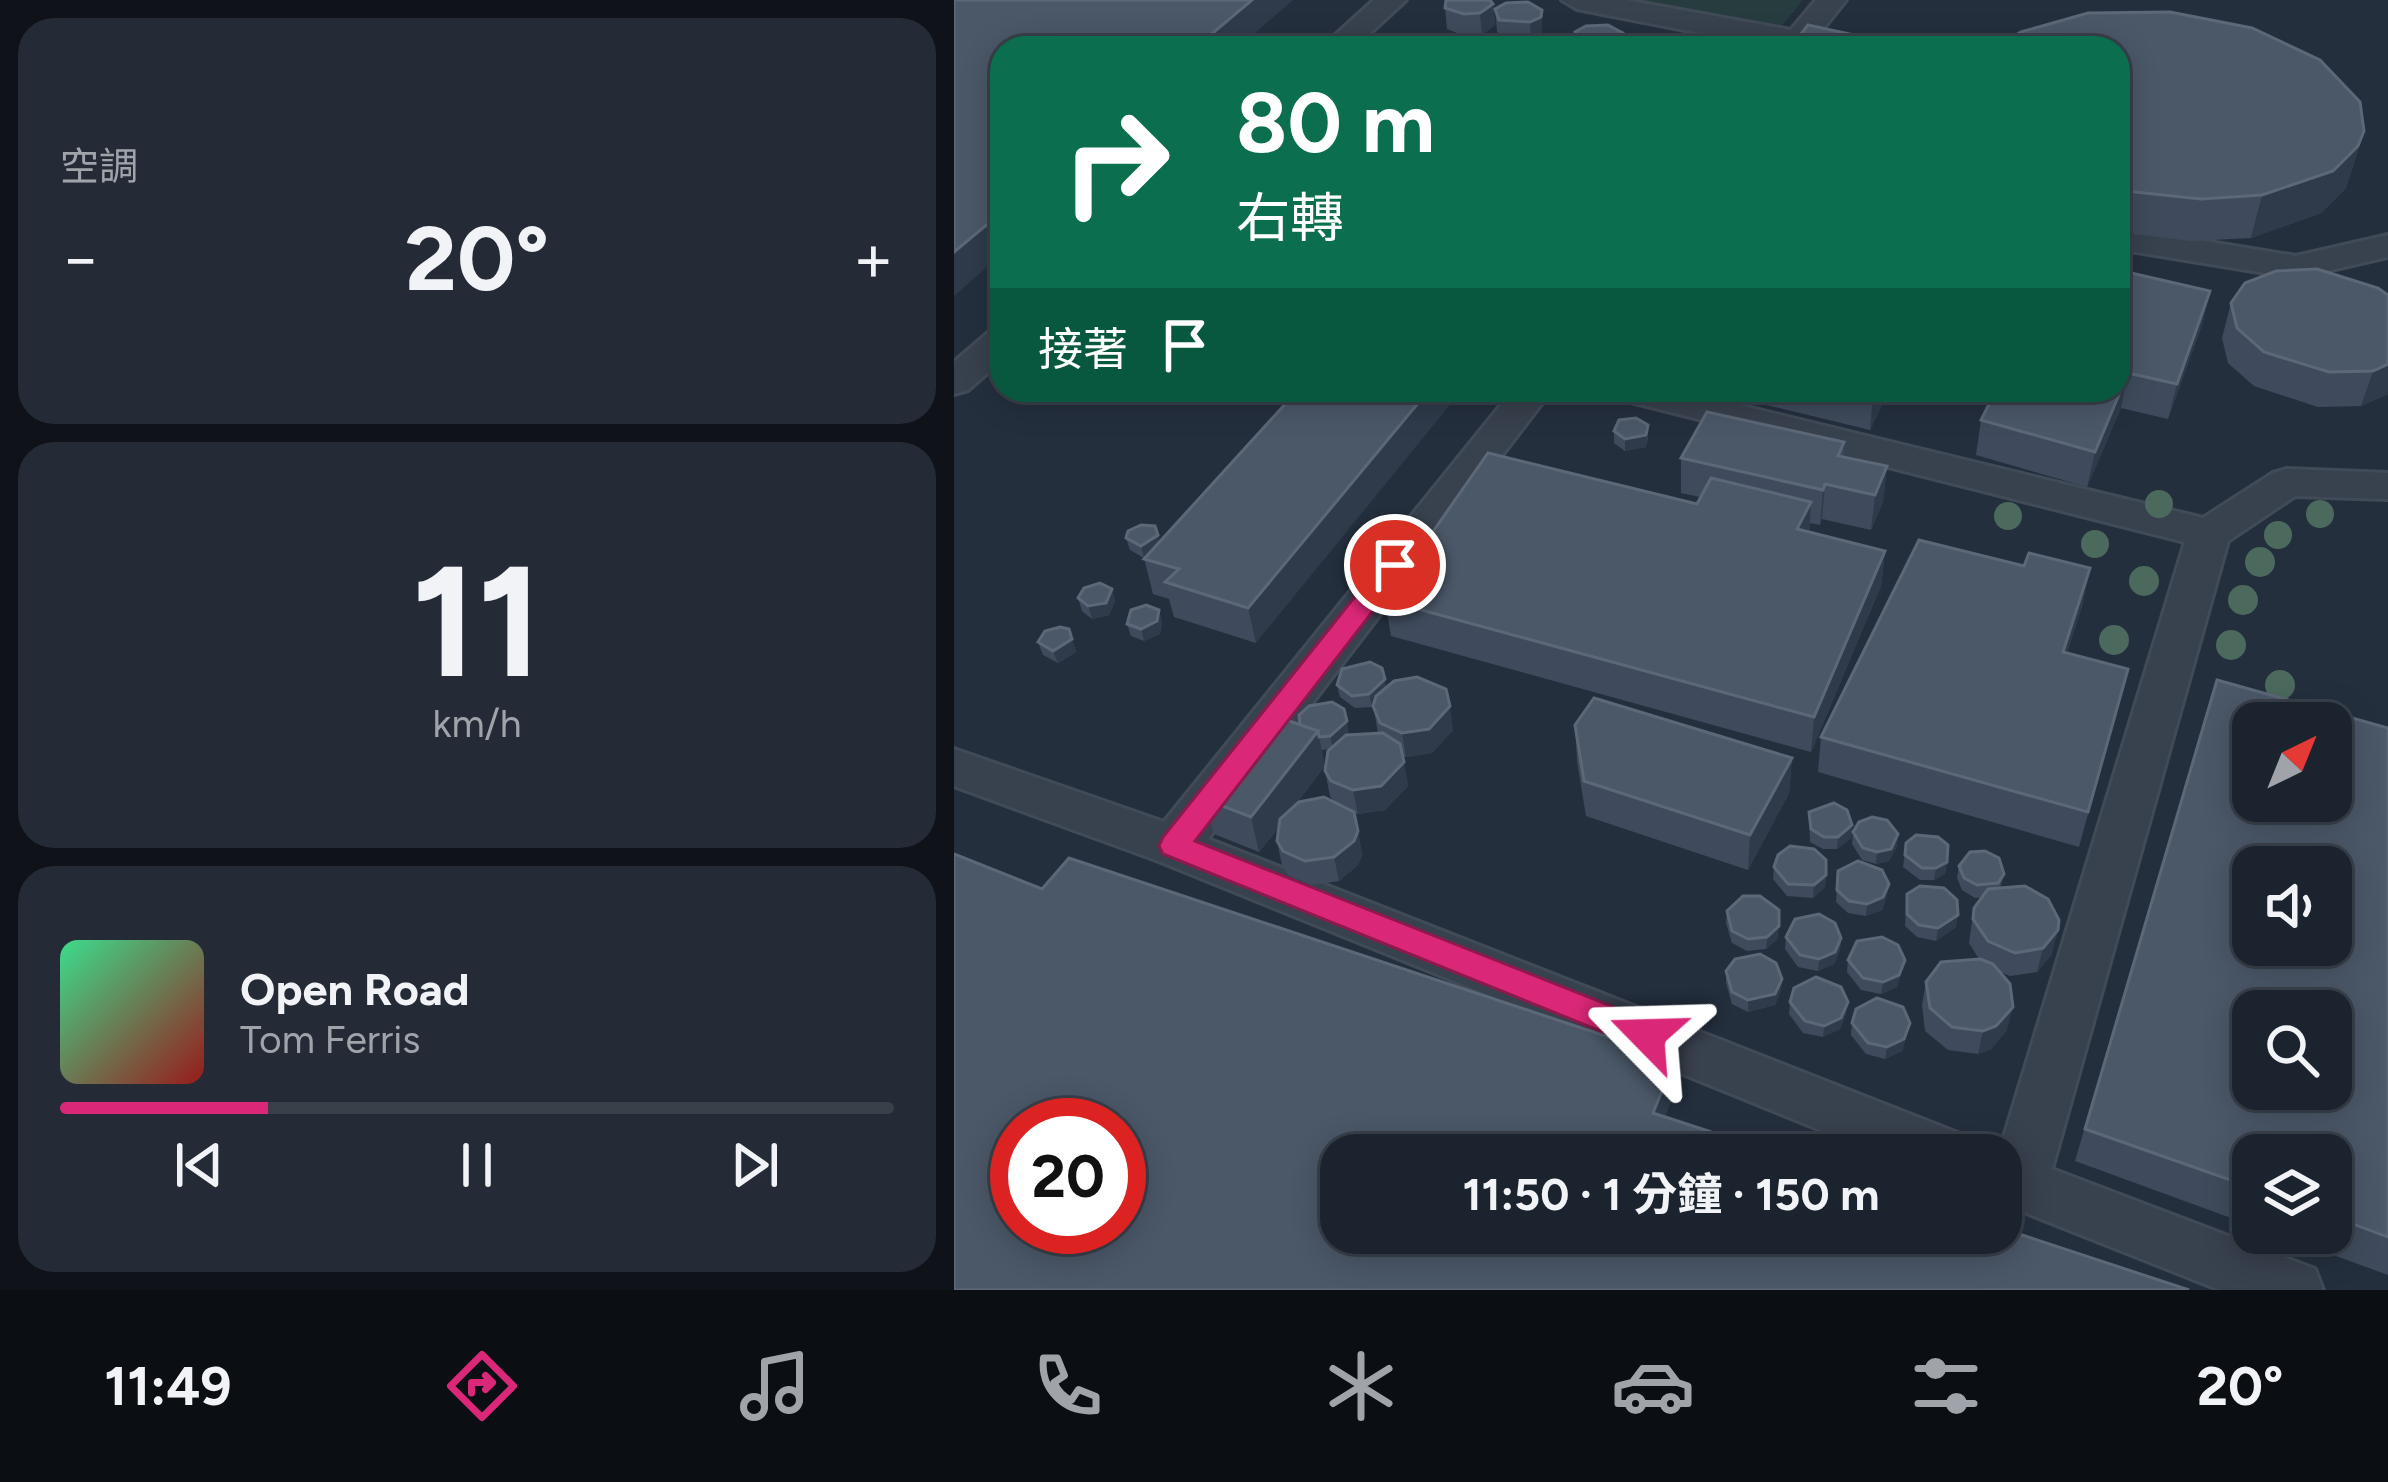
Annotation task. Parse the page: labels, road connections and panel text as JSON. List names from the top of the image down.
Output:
{
  "north": "top right",
  "page": {
    "tile": [
      "空調",
      ["11", "km/h"]
    ],
    "turn": ["80 m", "右轉"],
    "heat": ["−", "20°", "+"],
    "then": "接著",
    "song": ["Open Road", "Tom Ferris"],
    "limit": "20",
    "trip": "11:50 · 1 分鐘 · 150 m",
    "tabs": ["11:49", "20°"]
  }
}
